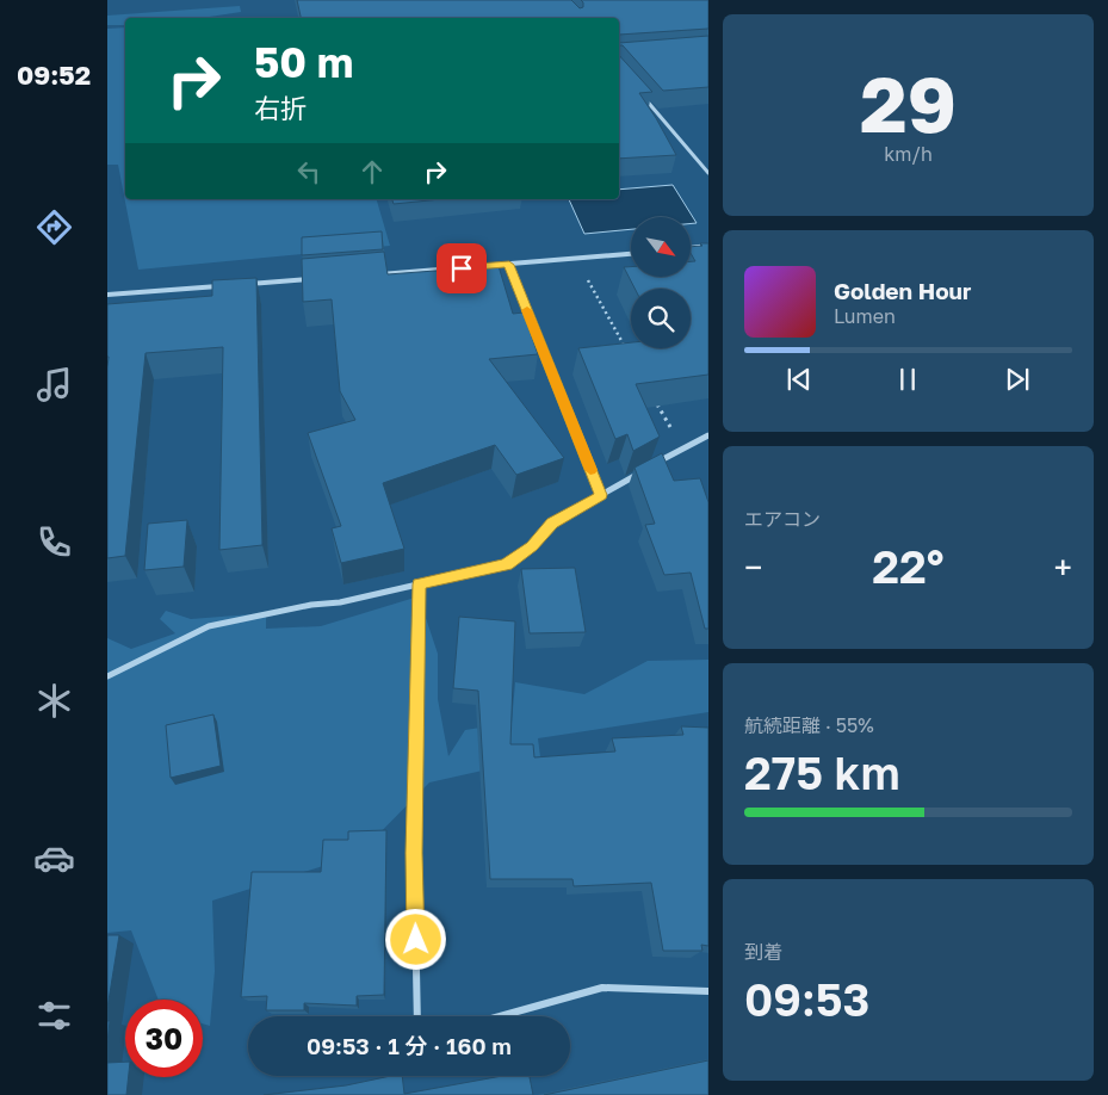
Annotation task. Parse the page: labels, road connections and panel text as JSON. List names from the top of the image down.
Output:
{
  "north": "bottom right",
  "page": {
    "tabs": "09:52",
    "tile": [
      ["29", "km/h"],
      "エアコン",
      ["航続距離 · 55%", "275 km"],
      ["到着", "09:53"]
    ],
    "turn": ["50 m", "右折"],
    "song": ["Golden Hour", "Lumen"],
    "heat": ["−", "22°", "+"],
    "limit": "30",
    "trip": "09:53 · 1 分 · 160 m"
  }
}
